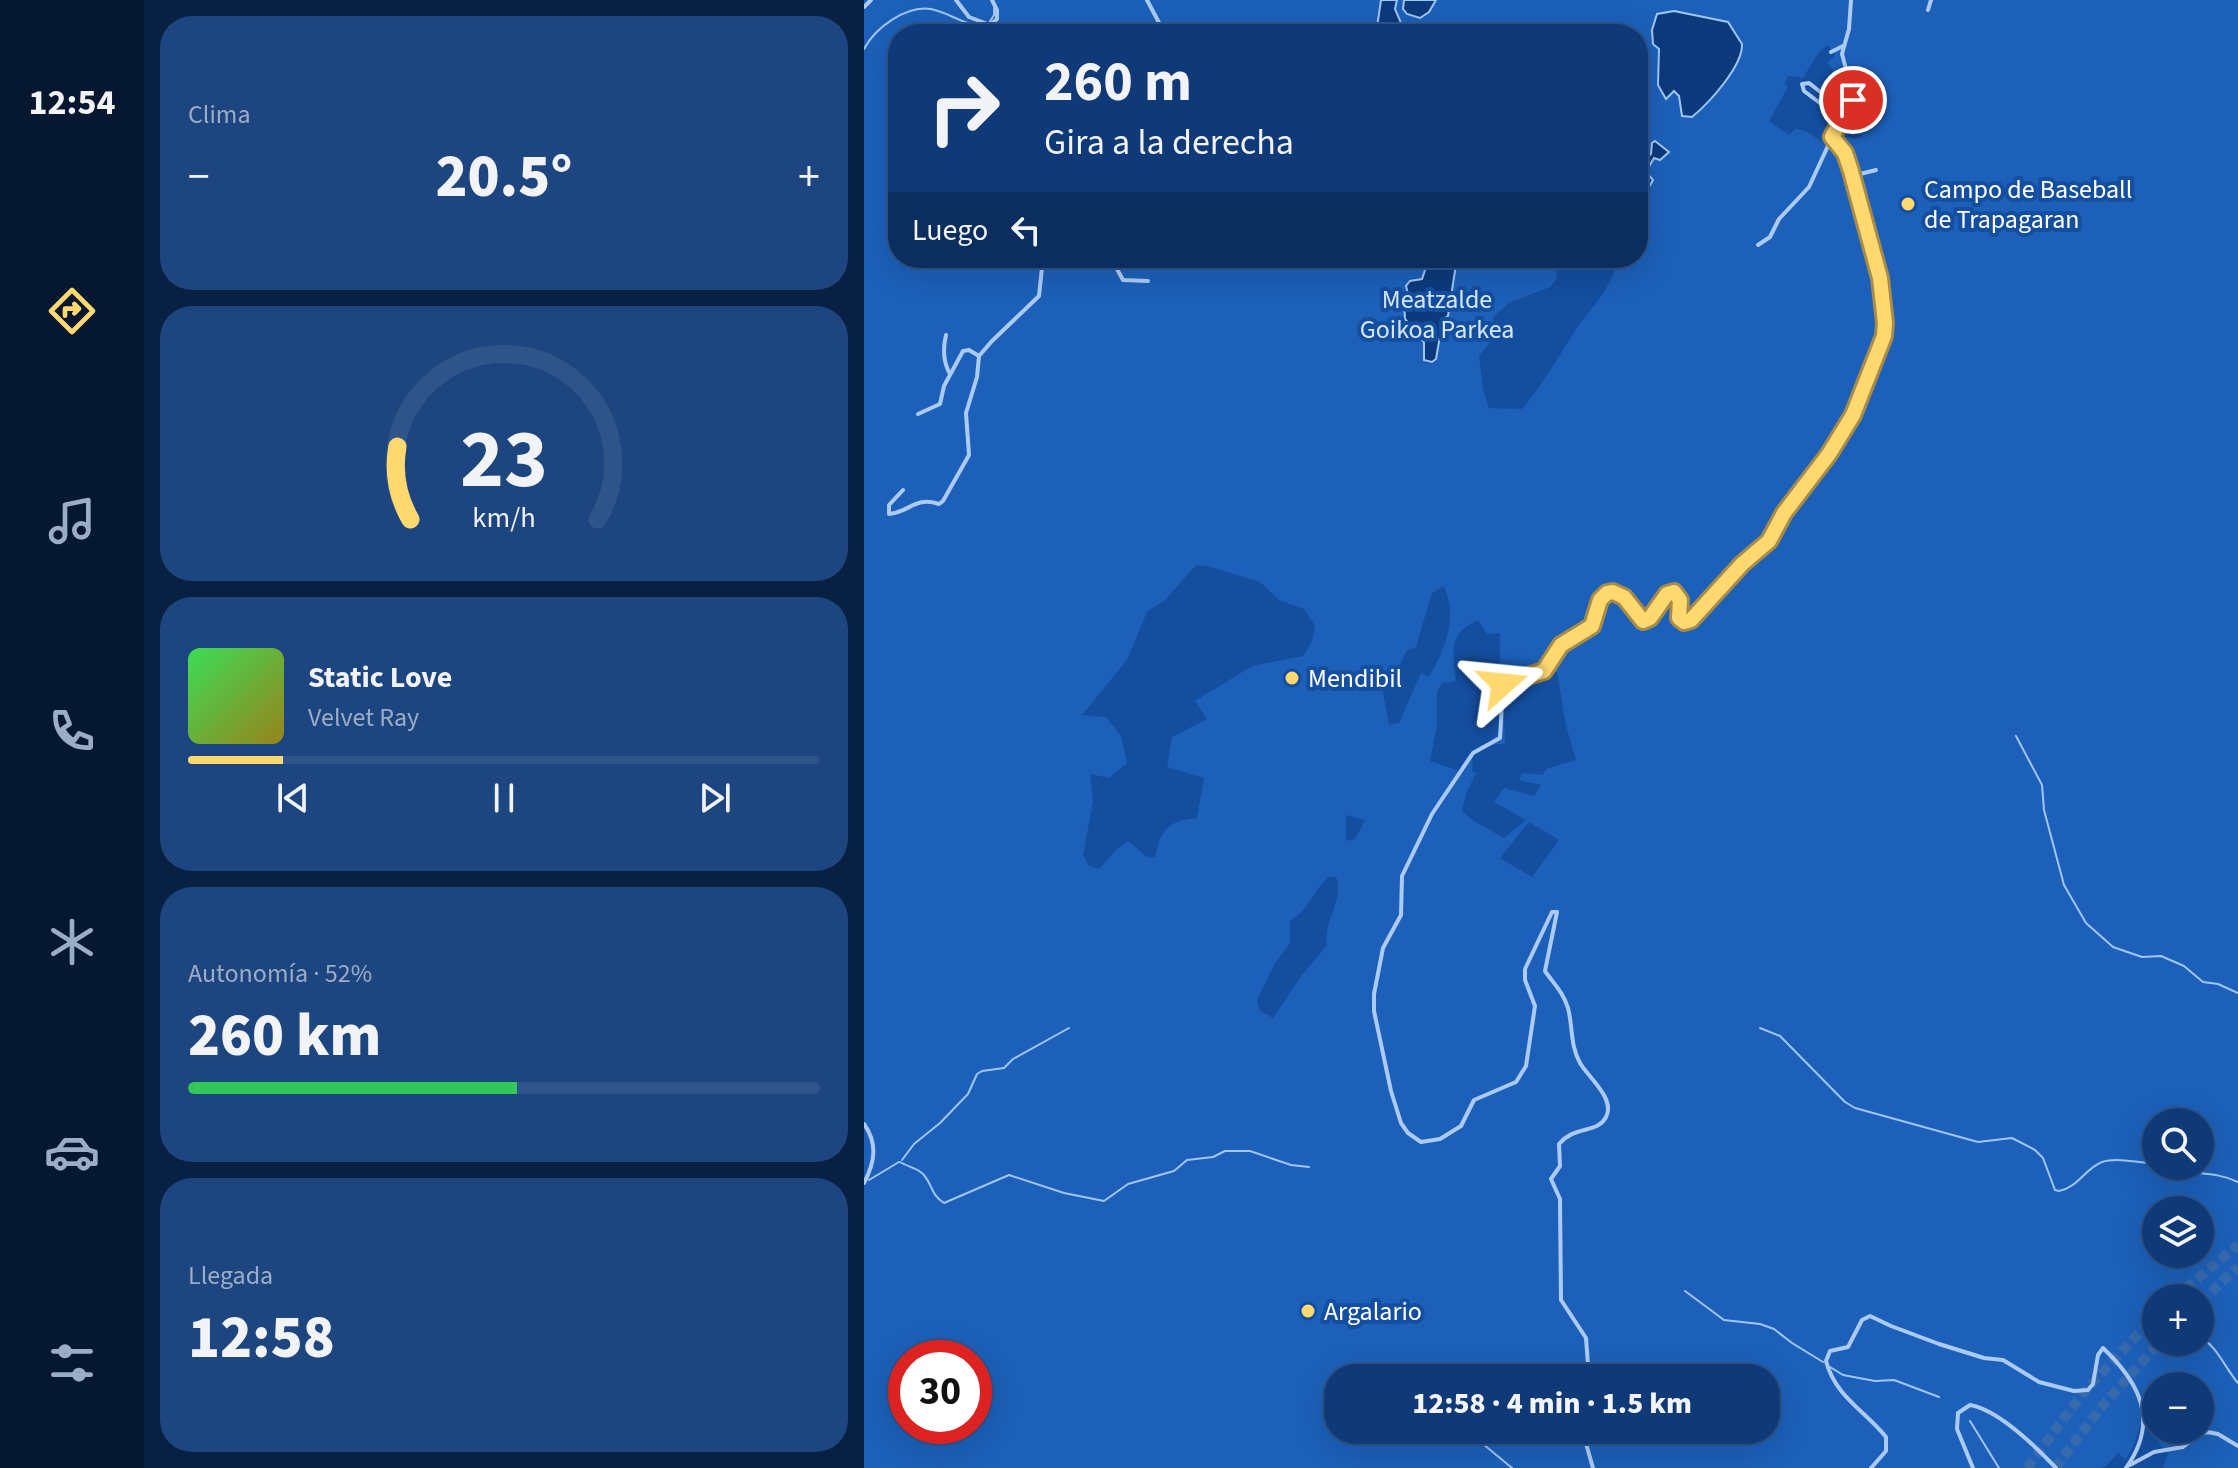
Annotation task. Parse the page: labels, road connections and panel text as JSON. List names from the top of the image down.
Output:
{
  "parks": ["Meatzalde Goikoa Parkea"],
  "places": ["Campo de Baseball de Trapagaran", "Mendibil", "Argalario"],
  "page": {
    "tabs": "12:54",
    "tile": [
      "Clima",
      ["Autonomía · 52%", "260 km"],
      ["Llegada", "12:58"]
    ],
    "turn": ["260 m", "Gira a la derecha"],
    "heat": ["−", "20.5°", "+"],
    "then": "Luego",
    "song": ["Static Love", "Velvet Ray"],
    "map_buttons": ["+", "−"],
    "limit": "30",
    "trip": "12:58 · 4 min · 1.5 km",
    "gauge": ["23", "km/h"]
  }
}
